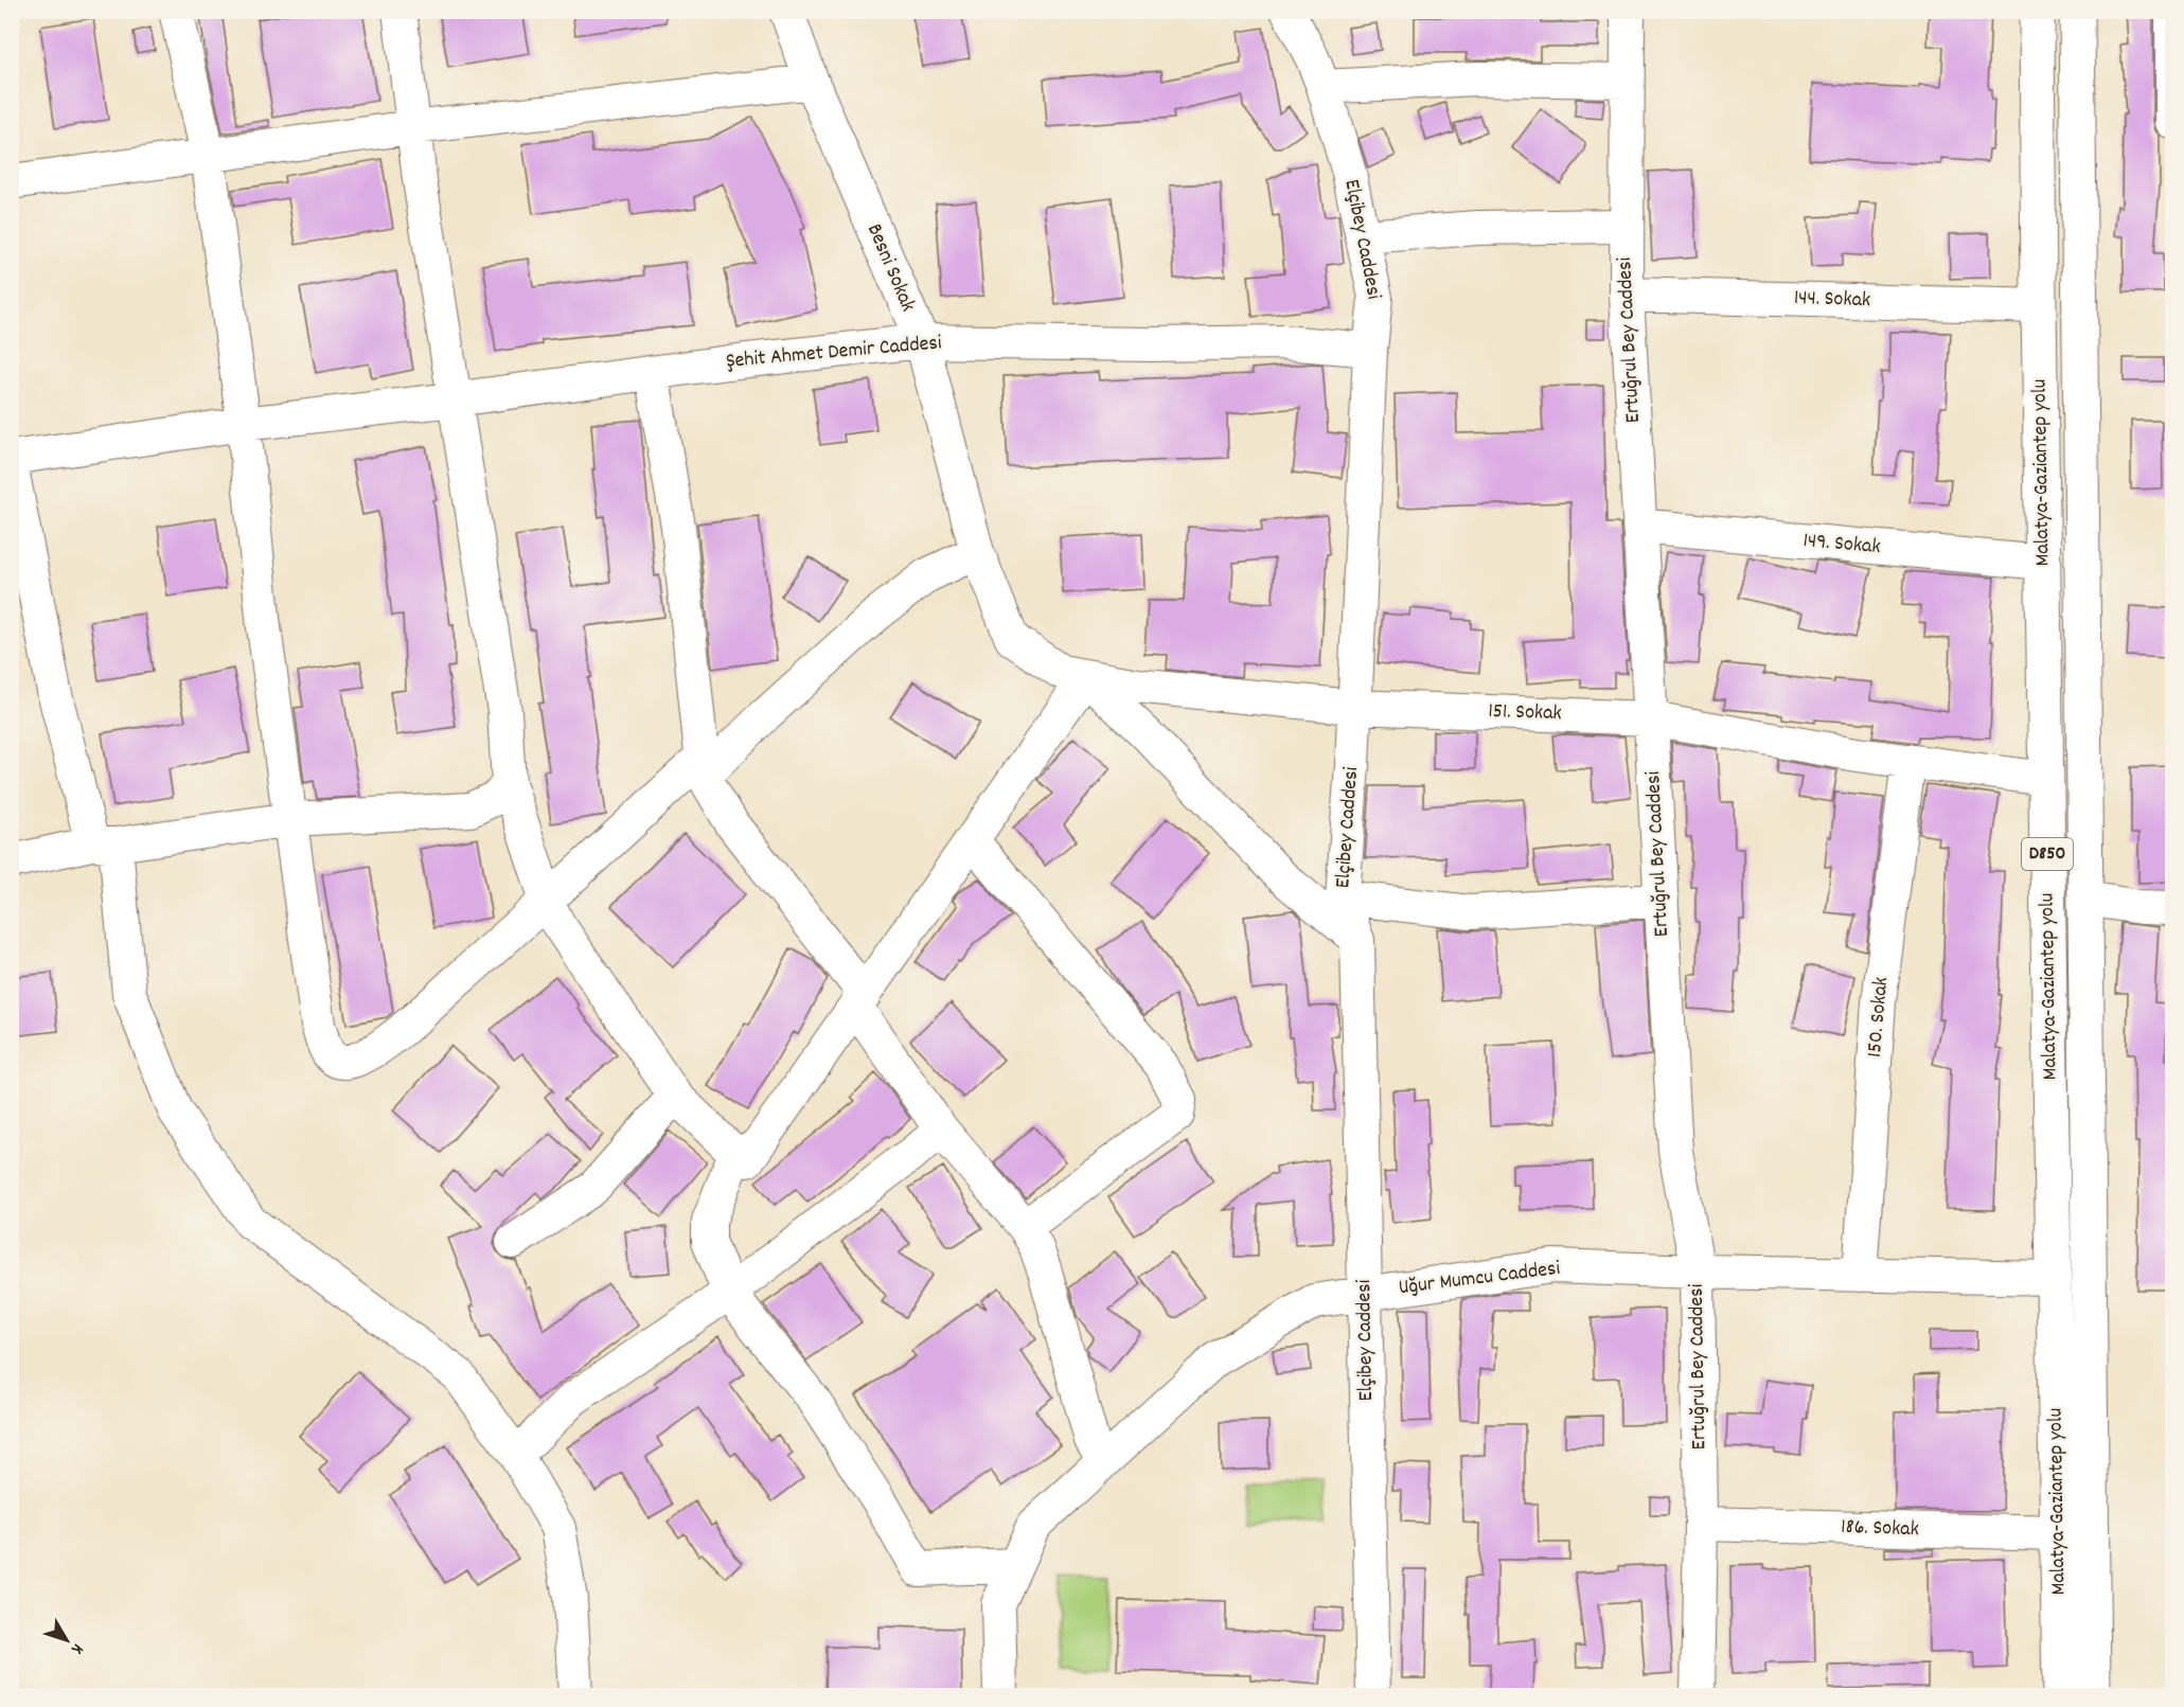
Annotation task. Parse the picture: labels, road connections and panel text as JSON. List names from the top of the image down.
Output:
{
  "streets": {
    "highway": ["Malatya-Gaziantep yolu", "D850"],
    "street": [
      "Elçibey Caddesi",
      "Besni Sokak",
      "144. Sokak",
      "Ertuğrul Bey Caddesi",
      "Şehit Ahmet Demir Caddesi",
      "149. Sokak",
      "151. Sokak",
      "150. Sokak",
      "Uğur Mumcu Caddesi",
      "186. Sokak"
    ]
  },
  "crossings": [
    ["Elçibey Caddesi", "Şehit Ahmet Demir Caddesi"],
    ["Elçibey Caddesi", "151. Sokak"],
    ["Elçibey Caddesi", "Uğur Mumcu Caddesi"],
    ["Besni Sokak", "Şehit Ahmet Demir Caddesi"],
    ["Besni Sokak", "151. Sokak"],
    ["144. Sokak", "Ertuğrul Bey Caddesi"],
    ["144. Sokak", "Malatya-Gaziantep yolu"],
    ["Ertuğrul Bey Caddesi", "149. Sokak"],
    ["Ertuğrul Bey Caddesi", "151. Sokak"],
    ["Ertuğrul Bey Caddesi", "Uğur Mumcu Caddesi"],
    ["Ertuğrul Bey Caddesi", "186. Sokak"],
    ["Malatya-Gaziantep yolu", "149. Sokak"],
    ["Malatya-Gaziantep yolu", "151. Sokak"],
    ["Malatya-Gaziantep yolu", "Uğur Mumcu Caddesi"],
    ["Malatya-Gaziantep yolu", "186. Sokak"],
    ["151. Sokak", "150. Sokak"],
    ["150. Sokak", "Uğur Mumcu Caddesi"]
  ],
  "north": "bottom right"
}
